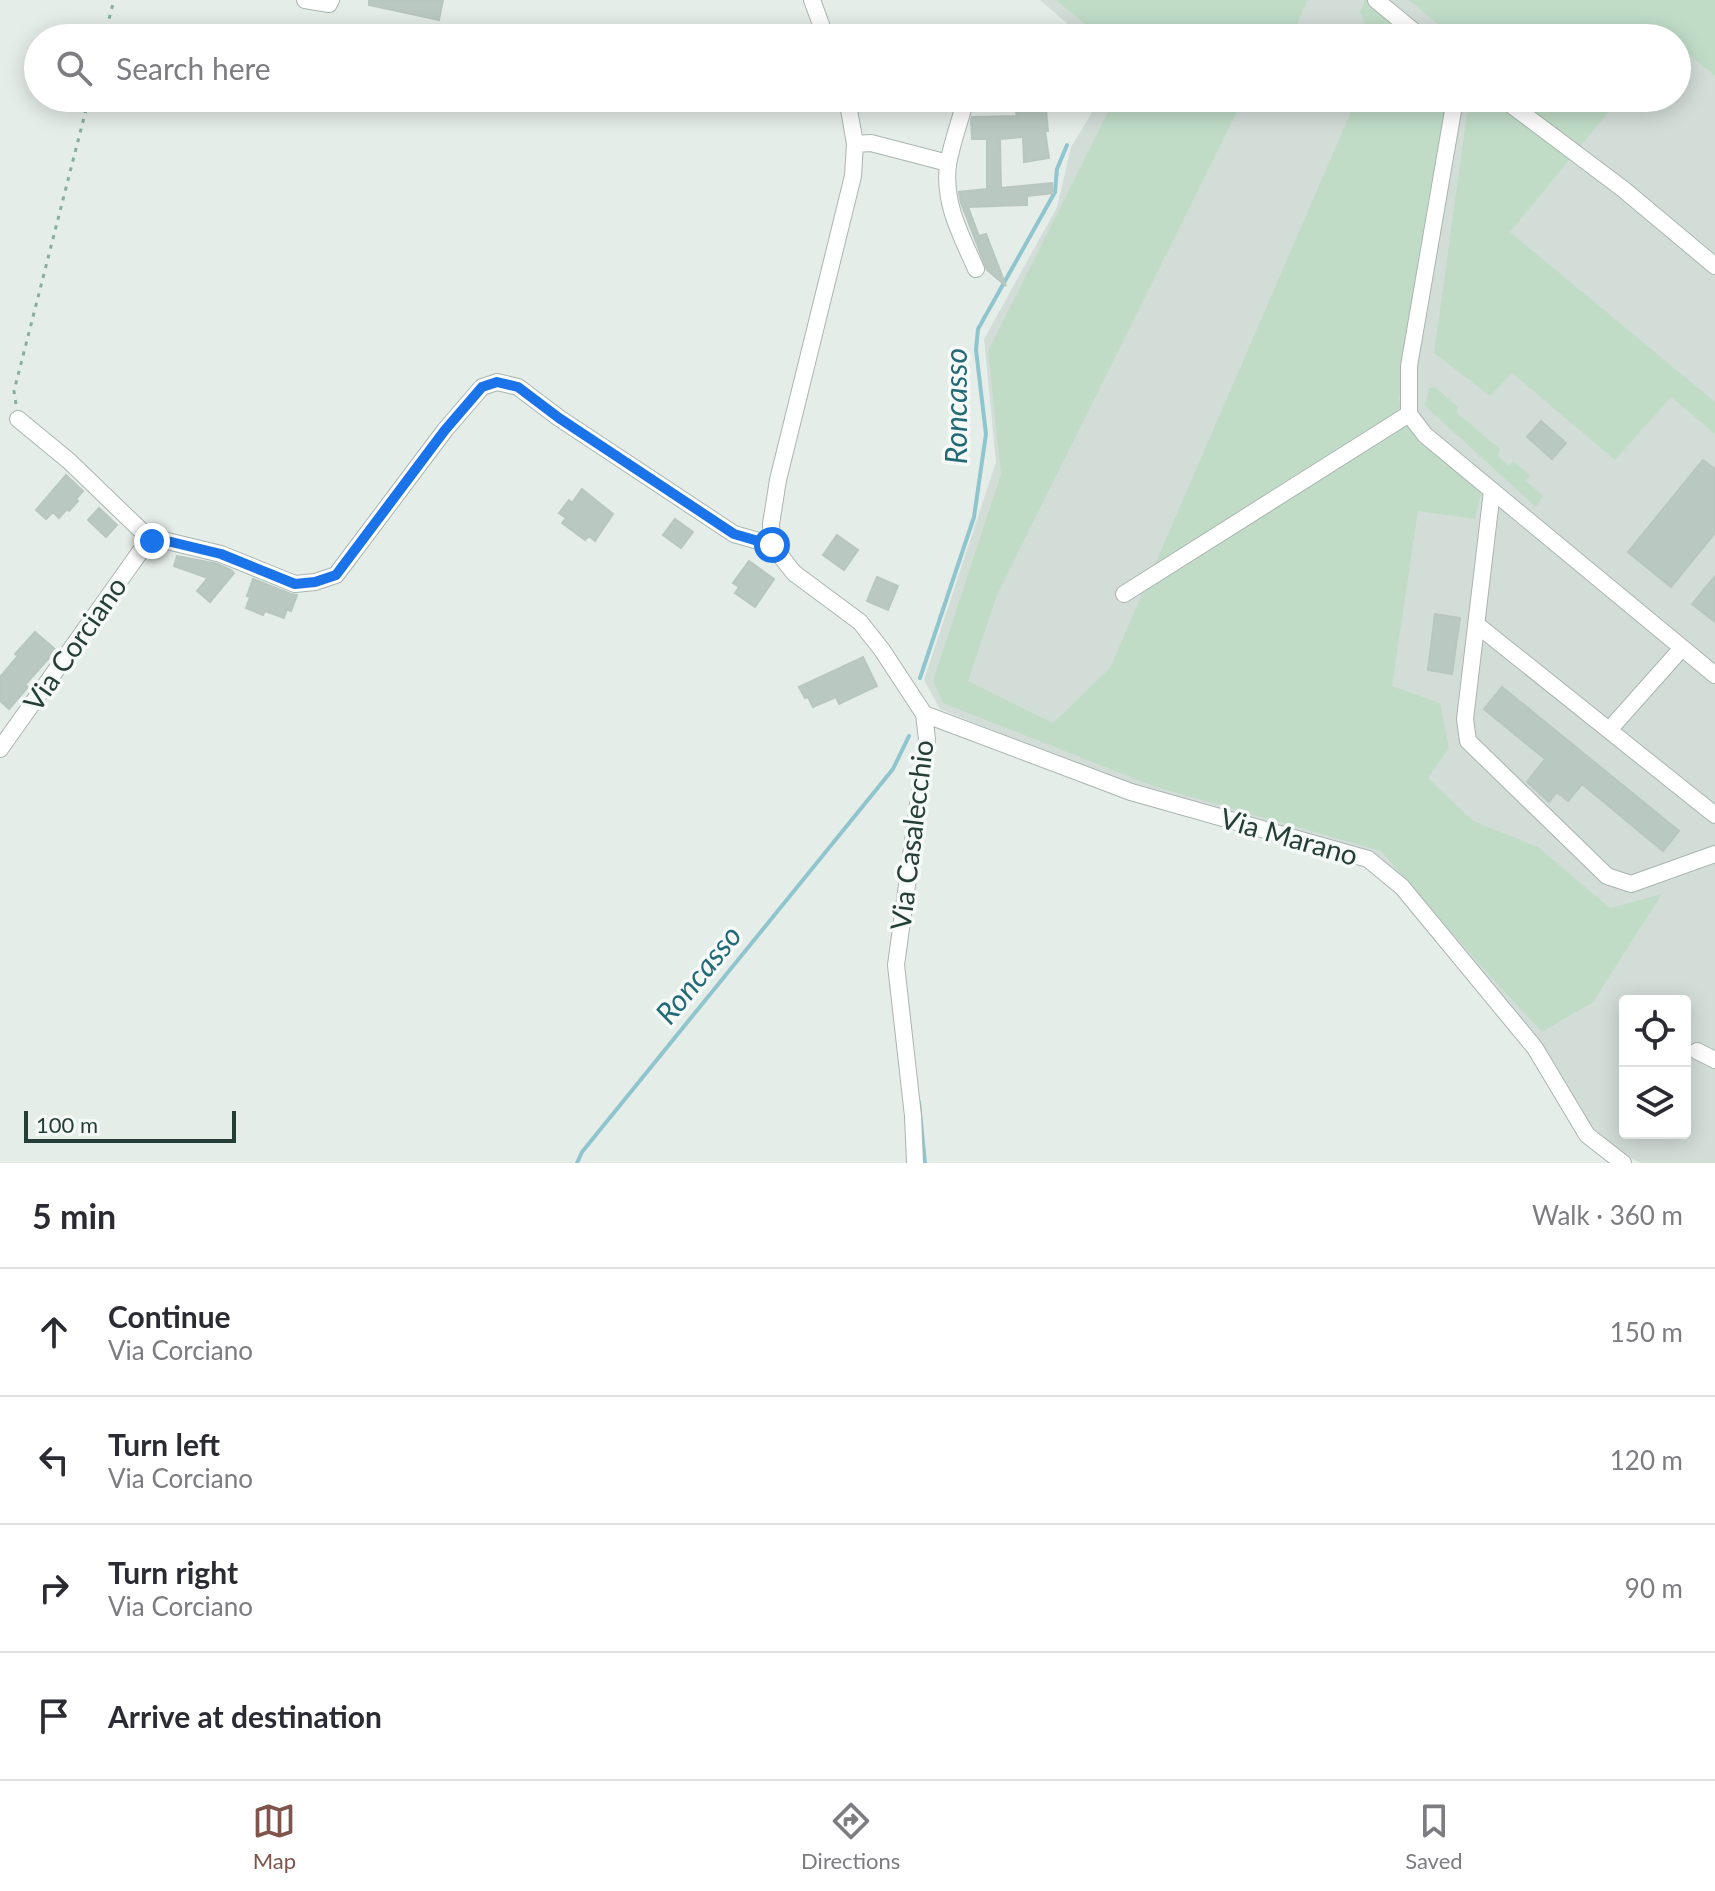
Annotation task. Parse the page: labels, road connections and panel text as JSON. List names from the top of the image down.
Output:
{
  "streets": {
    "street": ["Via Corciano", "Via Casalecchio", "Via Marano"]
  },
  "crossings": [
    ["Via Casalecchio", "Via Marano"]
  ],
  "water": ["Roncasso"],
  "scale_bar": "100 m",
  "page": {
    "search": "Search here",
    "scale": "100 m",
    "heading": ["5 min", "Walk · 360 m"],
    "list": [
      ["Continue", "Via Corciano", "150 m"],
      ["Turn left", "Via Corciano", "120 m"],
      ["Turn right", "Via Corciano", "90 m"],
      "Arrive at destination"
    ],
    "nav": ["Map", "Directions", "Saved"]
  }
}
